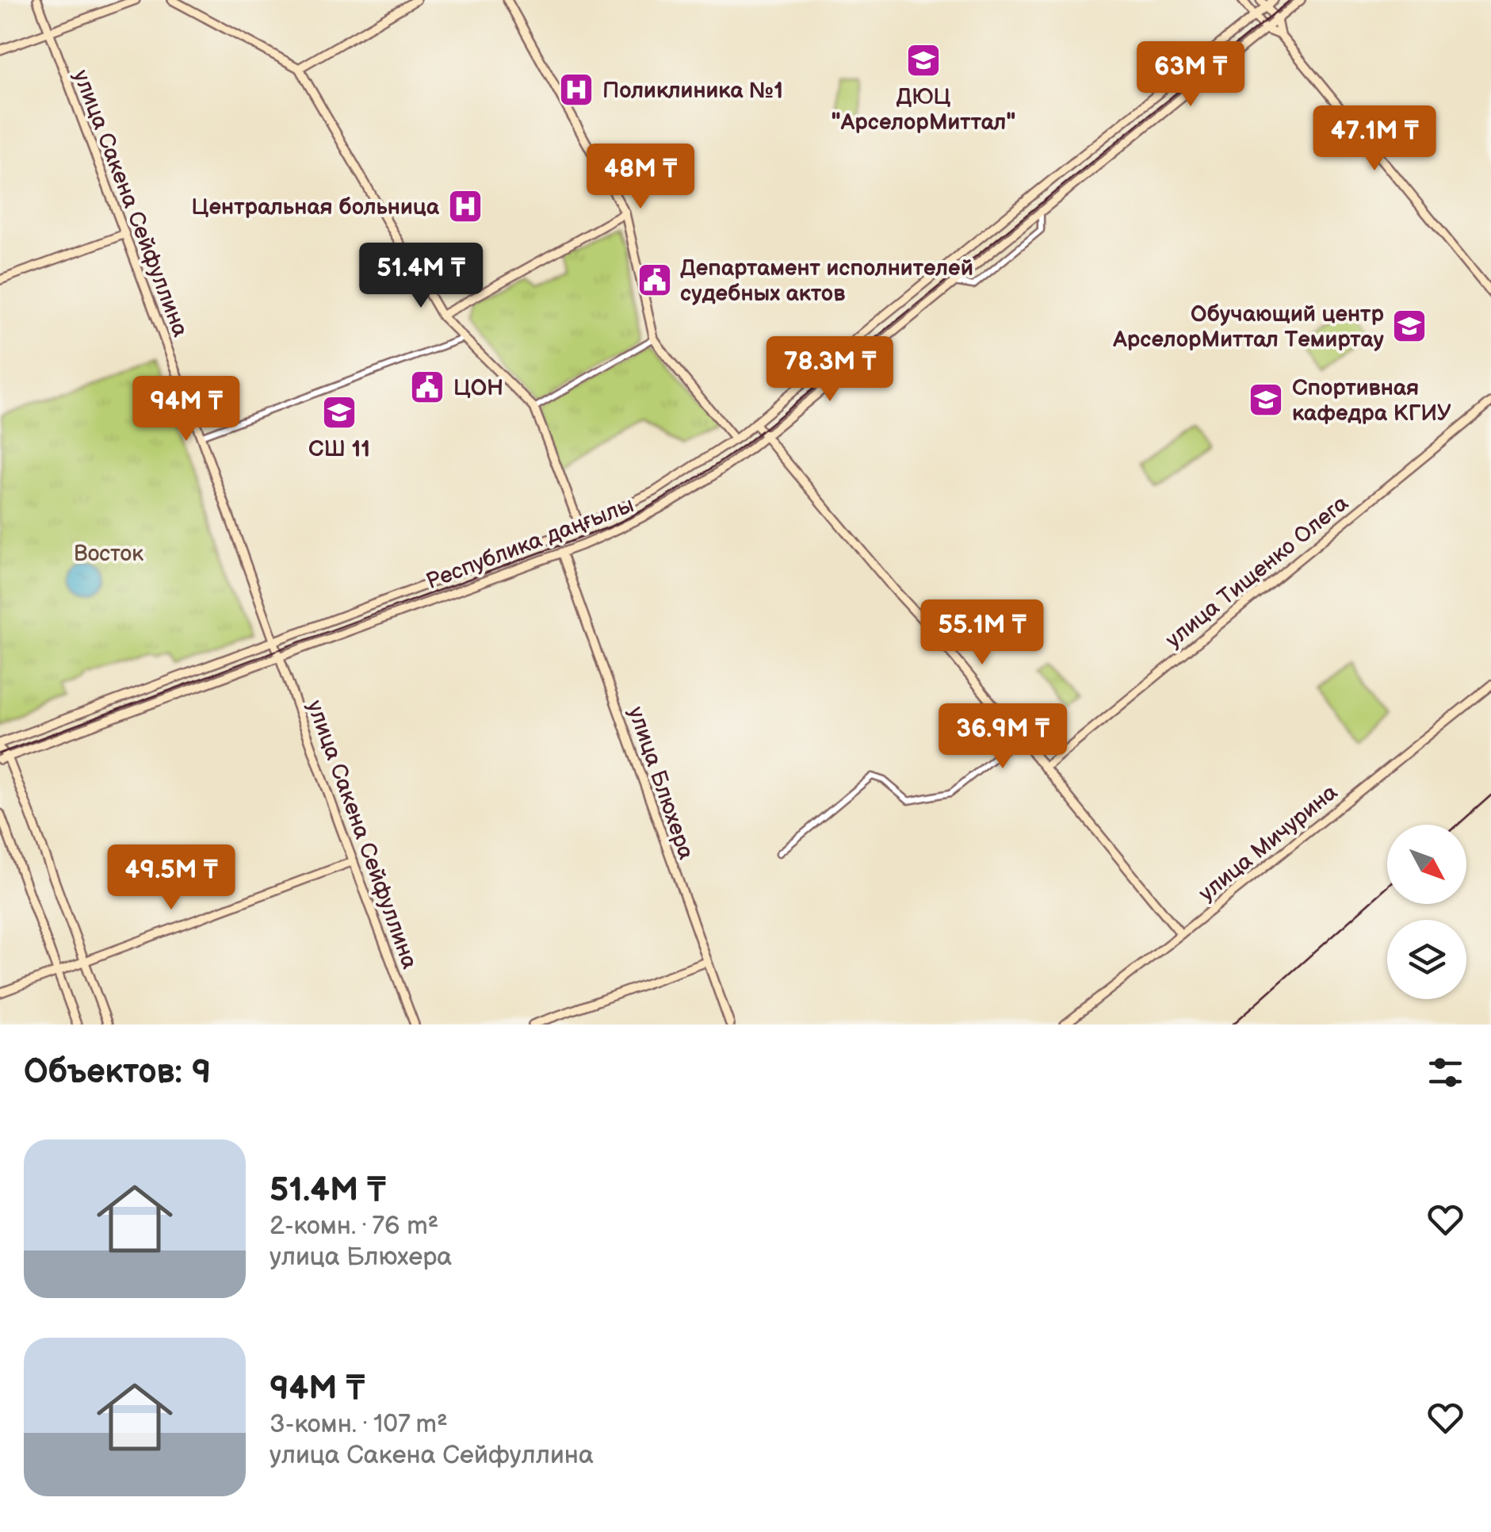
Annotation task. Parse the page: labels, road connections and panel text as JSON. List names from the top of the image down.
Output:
{
  "streets": {
    "street": [
      "улица Сакена Сейфуллина",
      "Республика даңғылы",
      "улица Тищенко Олега",
      "улица Блюхера",
      "улица Мичурина"
    ]
  },
  "crossings": [
    ["улица Сакена Сейфуллина", "Республика даңғылы"],
    ["Республика даңғылы", "улица Блюхера"]
  ],
  "parks": ["Восток"],
  "places": {
    "school or university": [
      "ДЮЦ \"АрселорМиттал\"",
      "Обучающий центр АрселорМиттал Темиртау",
      "Спортивная кафедра КГИУ",
      "СШ 11"
    ],
    "hospital": ["Поликлиника №1", "Центральная больница"],
    "public building": ["Департамент исполнителей судебных актов", "ЦОН"]
  },
  "north": "bottom right",
  "page": {
    "price": [
      "63M ₸",
      "47.1M ₸",
      "48M ₸",
      "51.4M ₸",
      "78.3M ₸",
      "94M ₸",
      "55.1M ₸",
      "36.9M ₸",
      "49.5M ₸"
    ],
    "heading": "Объектов: 9",
    "list": [
      {
        "name": "51.4M ₸",
        "note": "2-комн. · 76 m² · улица Блюхера"
      },
      {
        "name": "94M ₸",
        "note": "3-комн. · 107 m² · улица Сакена Сейфуллина"
      }
    ]
  }
}
